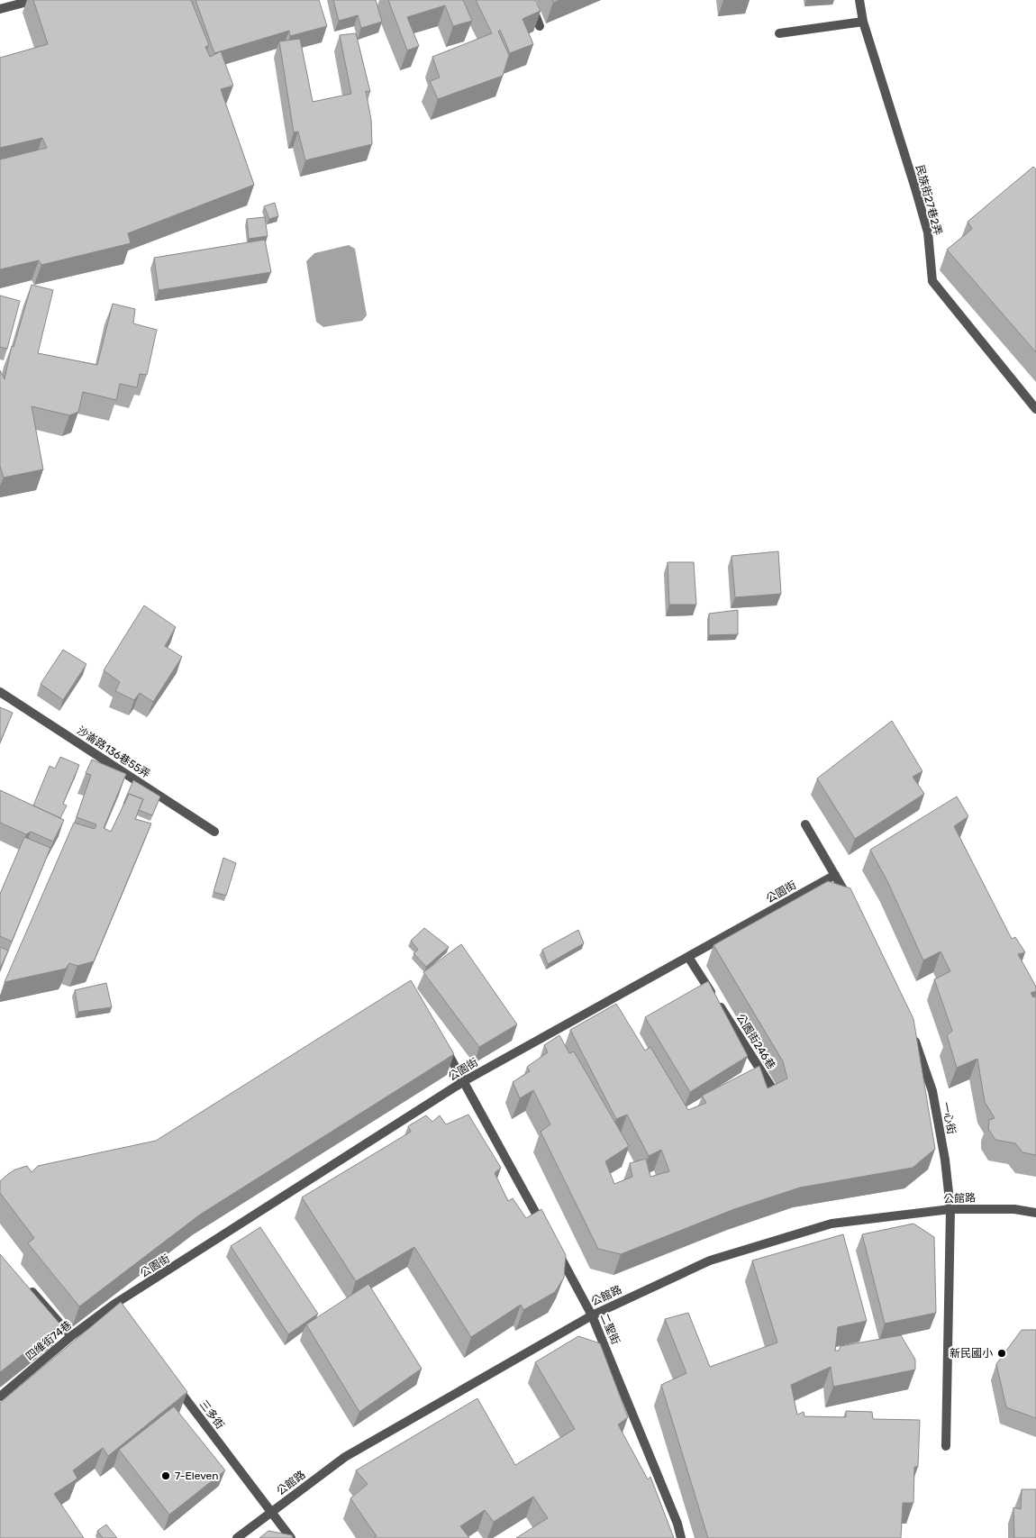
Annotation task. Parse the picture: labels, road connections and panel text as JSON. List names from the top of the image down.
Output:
{
  "streets": {
    "street": [
      "民族街27巷2弄",
      "沙崙路136巷55弄",
      "公園街",
      "公園街246巷",
      "一心街",
      "公館路",
      "二聖街",
      "四維街74巷",
      "三多街"
    ]
  },
  "crossings": [
    ["公園街", "公園街246巷"],
    ["公園街", "四維街74巷"],
    ["一心街", "公館路"],
    ["公館路", "二聖街"],
    ["公館路", "三多街"]
  ],
  "places": ["新民國小", "7-Eleven"]
}
